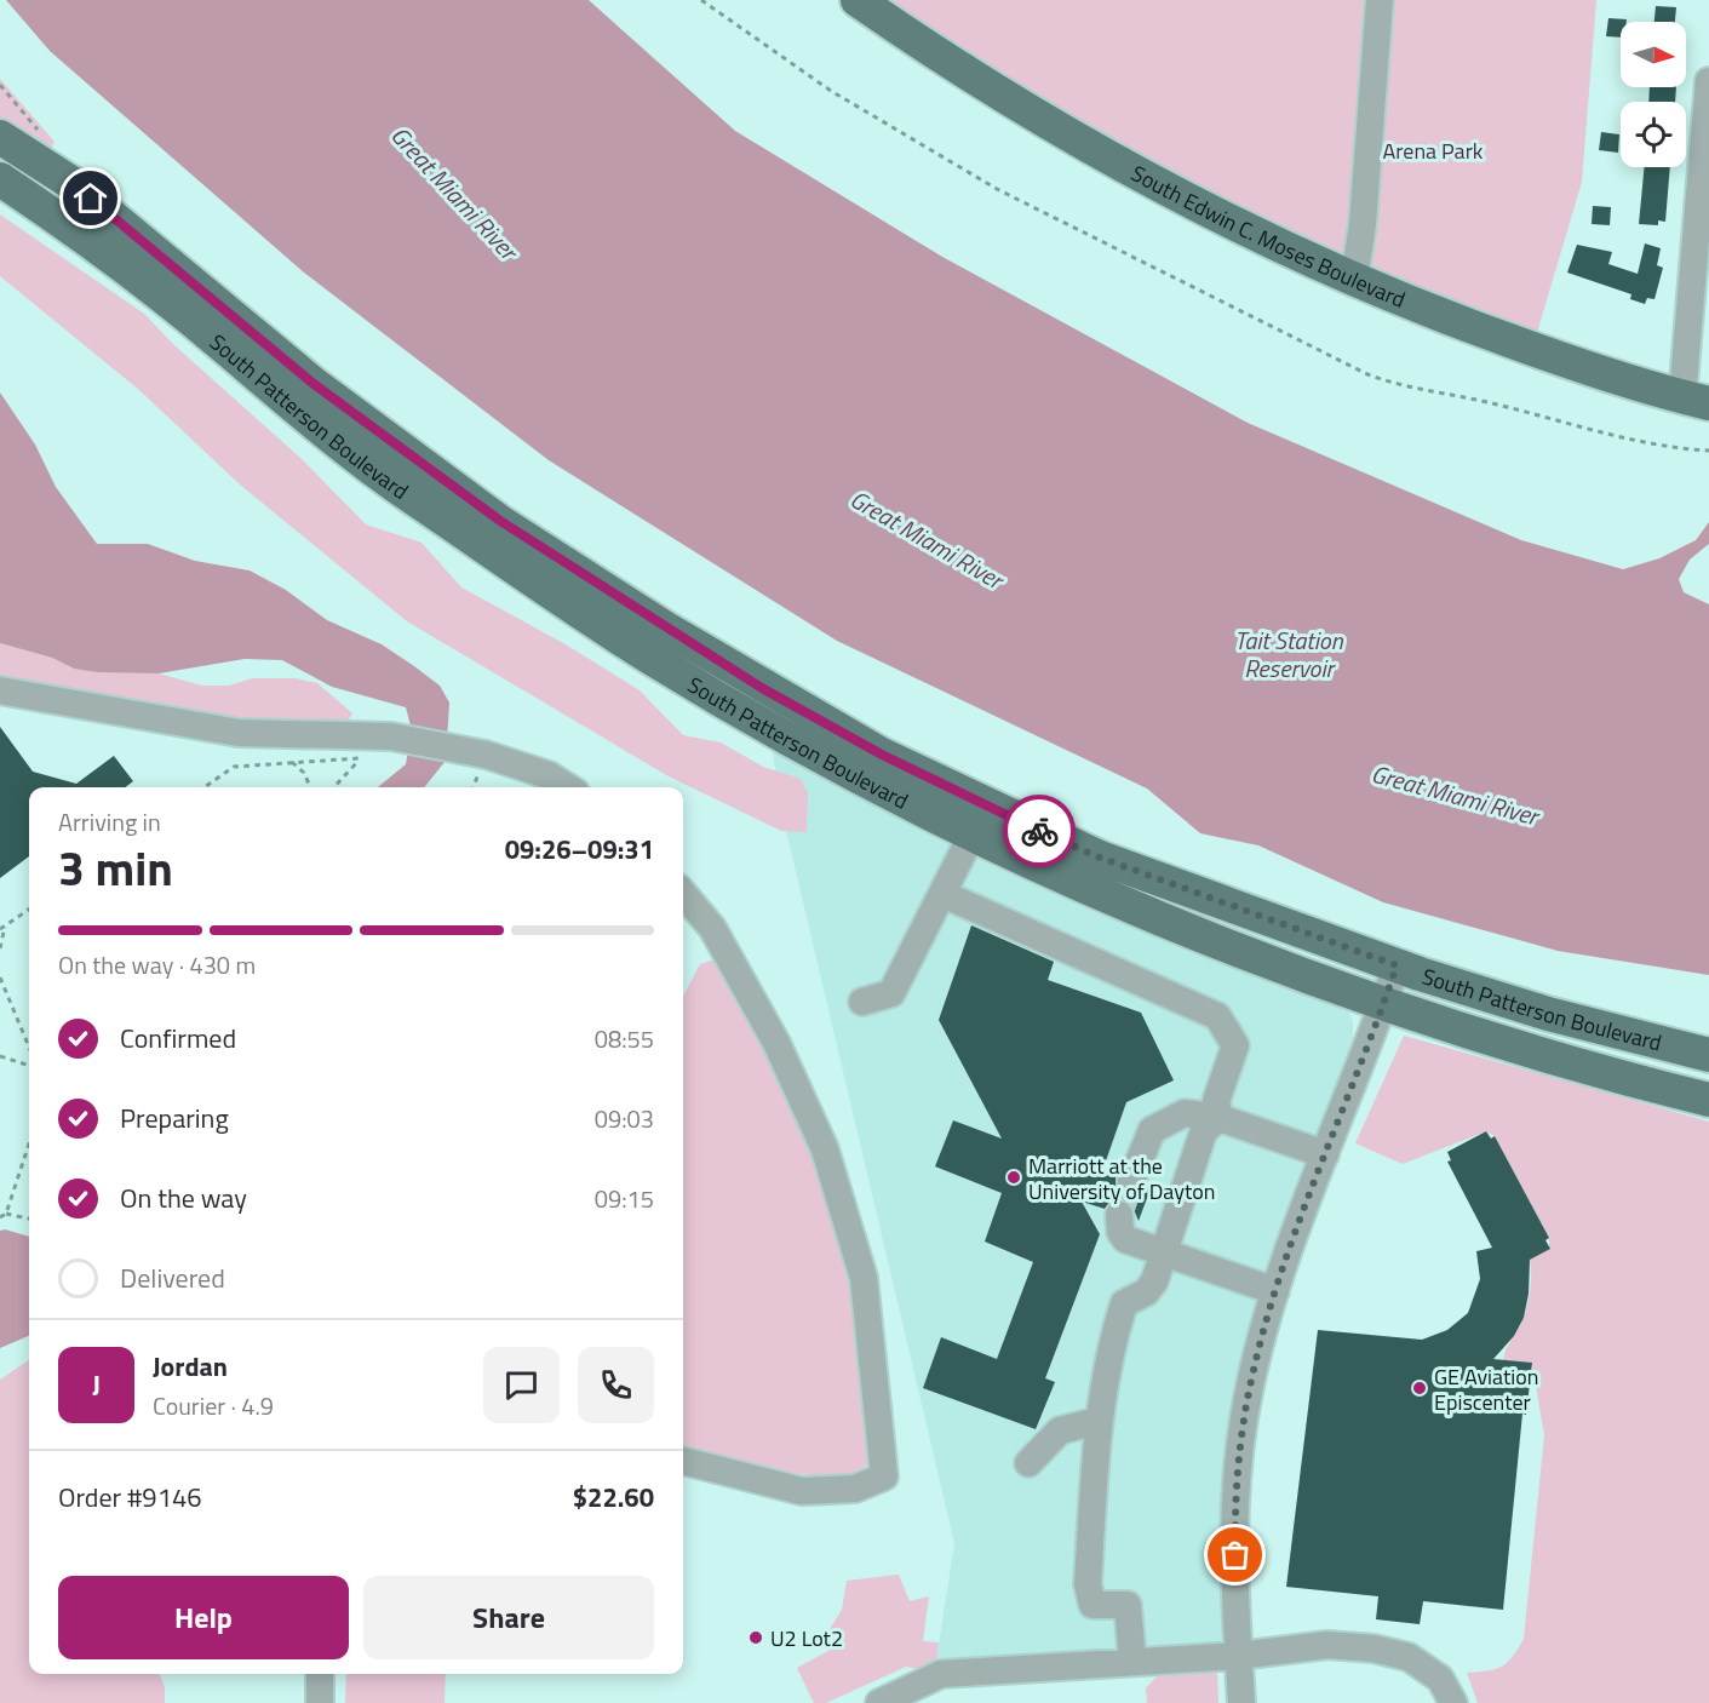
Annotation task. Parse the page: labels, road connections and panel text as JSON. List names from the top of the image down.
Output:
{
  "streets": {
    "main road": ["South Edwin C. Moses Boulevard", "South Patterson Boulevard"]
  },
  "water": ["Great Miami River", "Tait Station Reservoir"],
  "parks": ["Arena Park"],
  "places": ["Marriott at the University of Dayton", "GE Aviation Episcenter", "U2 Lot2"],
  "north": "right",
  "page": {
    "heading": ["3 min", "Arriving in", "09:26–09:31"],
    "panel": [
      "Jordan",
      "Courier · 4.9",
      "Order #9146",
      "$22.60"
    ],
    "bar": "On the way · 430 m",
    "list": [
      ["Confirmed", "08:55"],
      ["Preparing", "09:03"],
      ["On the way", "09:15"],
      "Delivered"
    ],
    "round": "J",
    "buttons": ["Help", "Share"]
  }
}
